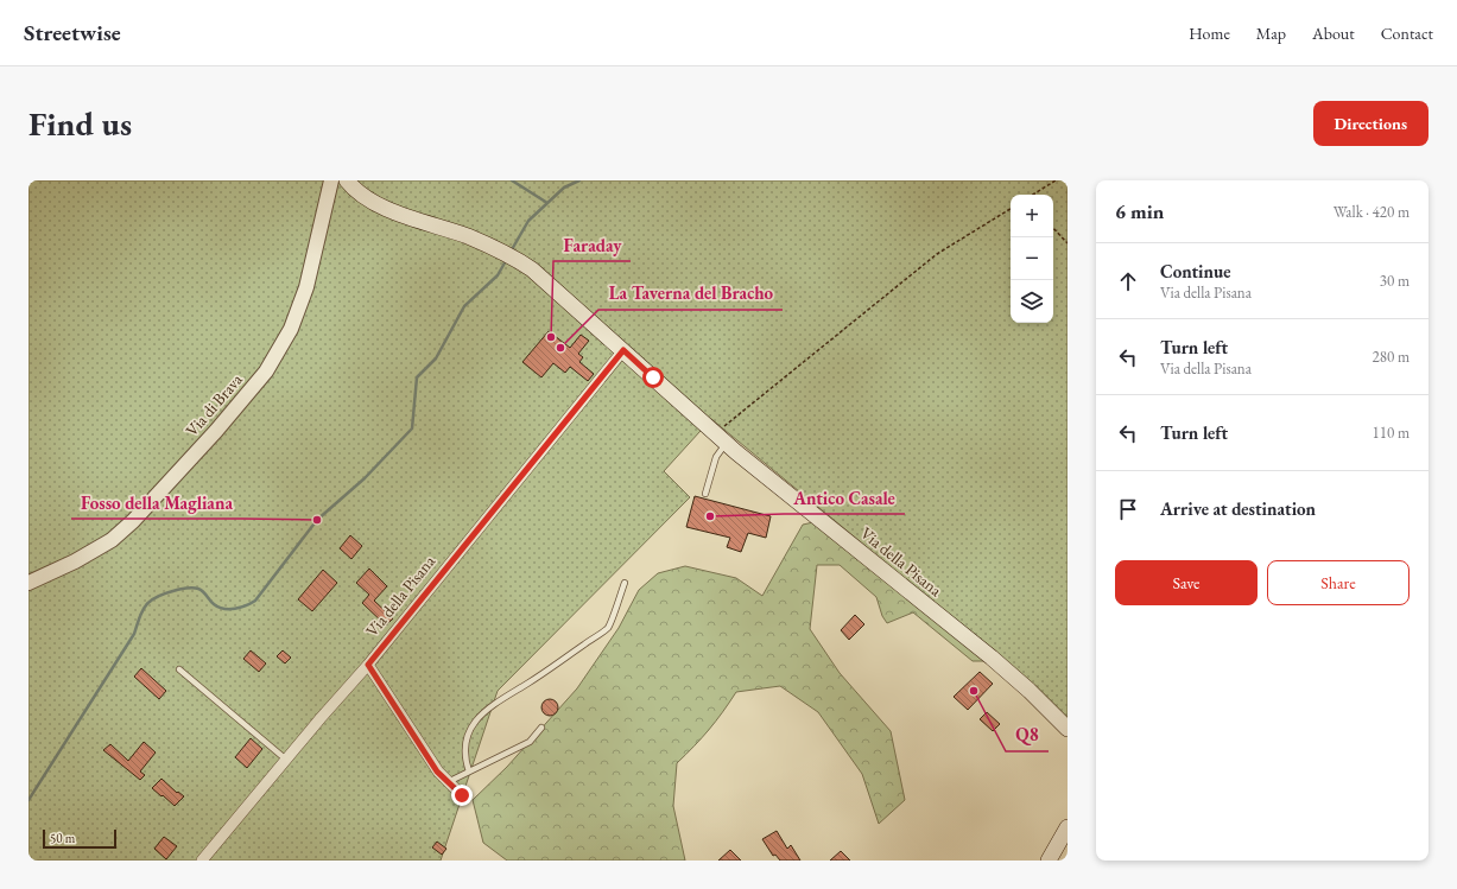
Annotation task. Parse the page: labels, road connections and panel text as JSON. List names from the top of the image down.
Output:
{
  "streets": {
    "main road": ["Via della Pisana"],
    "street": ["Via di Brava"]
  },
  "places": [
    "Faraday",
    "La Taverna del Bracho",
    "Antico Casale",
    "Fosso della Magliana",
    "Q8"
  ],
  "scale_bar": "50 m",
  "page": {
    "header": "Streetwise",
    "nav": [
      "Home",
      "Map",
      "About",
      "Contact"
    ],
    "buttons": [
      "Directions",
      ["Save", "Share"]
    ],
    "title": "Find us",
    "heading": ["6 min", "Walk · 420 m"],
    "map_buttons": ["+", "−"],
    "list": [
      ["Continue", "Via della Pisana", "30 m"],
      ["Turn left", "Via della Pisana", "280 m"],
      ["Turn left", "110 m"],
      "Arrive at destination"
    ],
    "scale": "50 m"
  }
}
